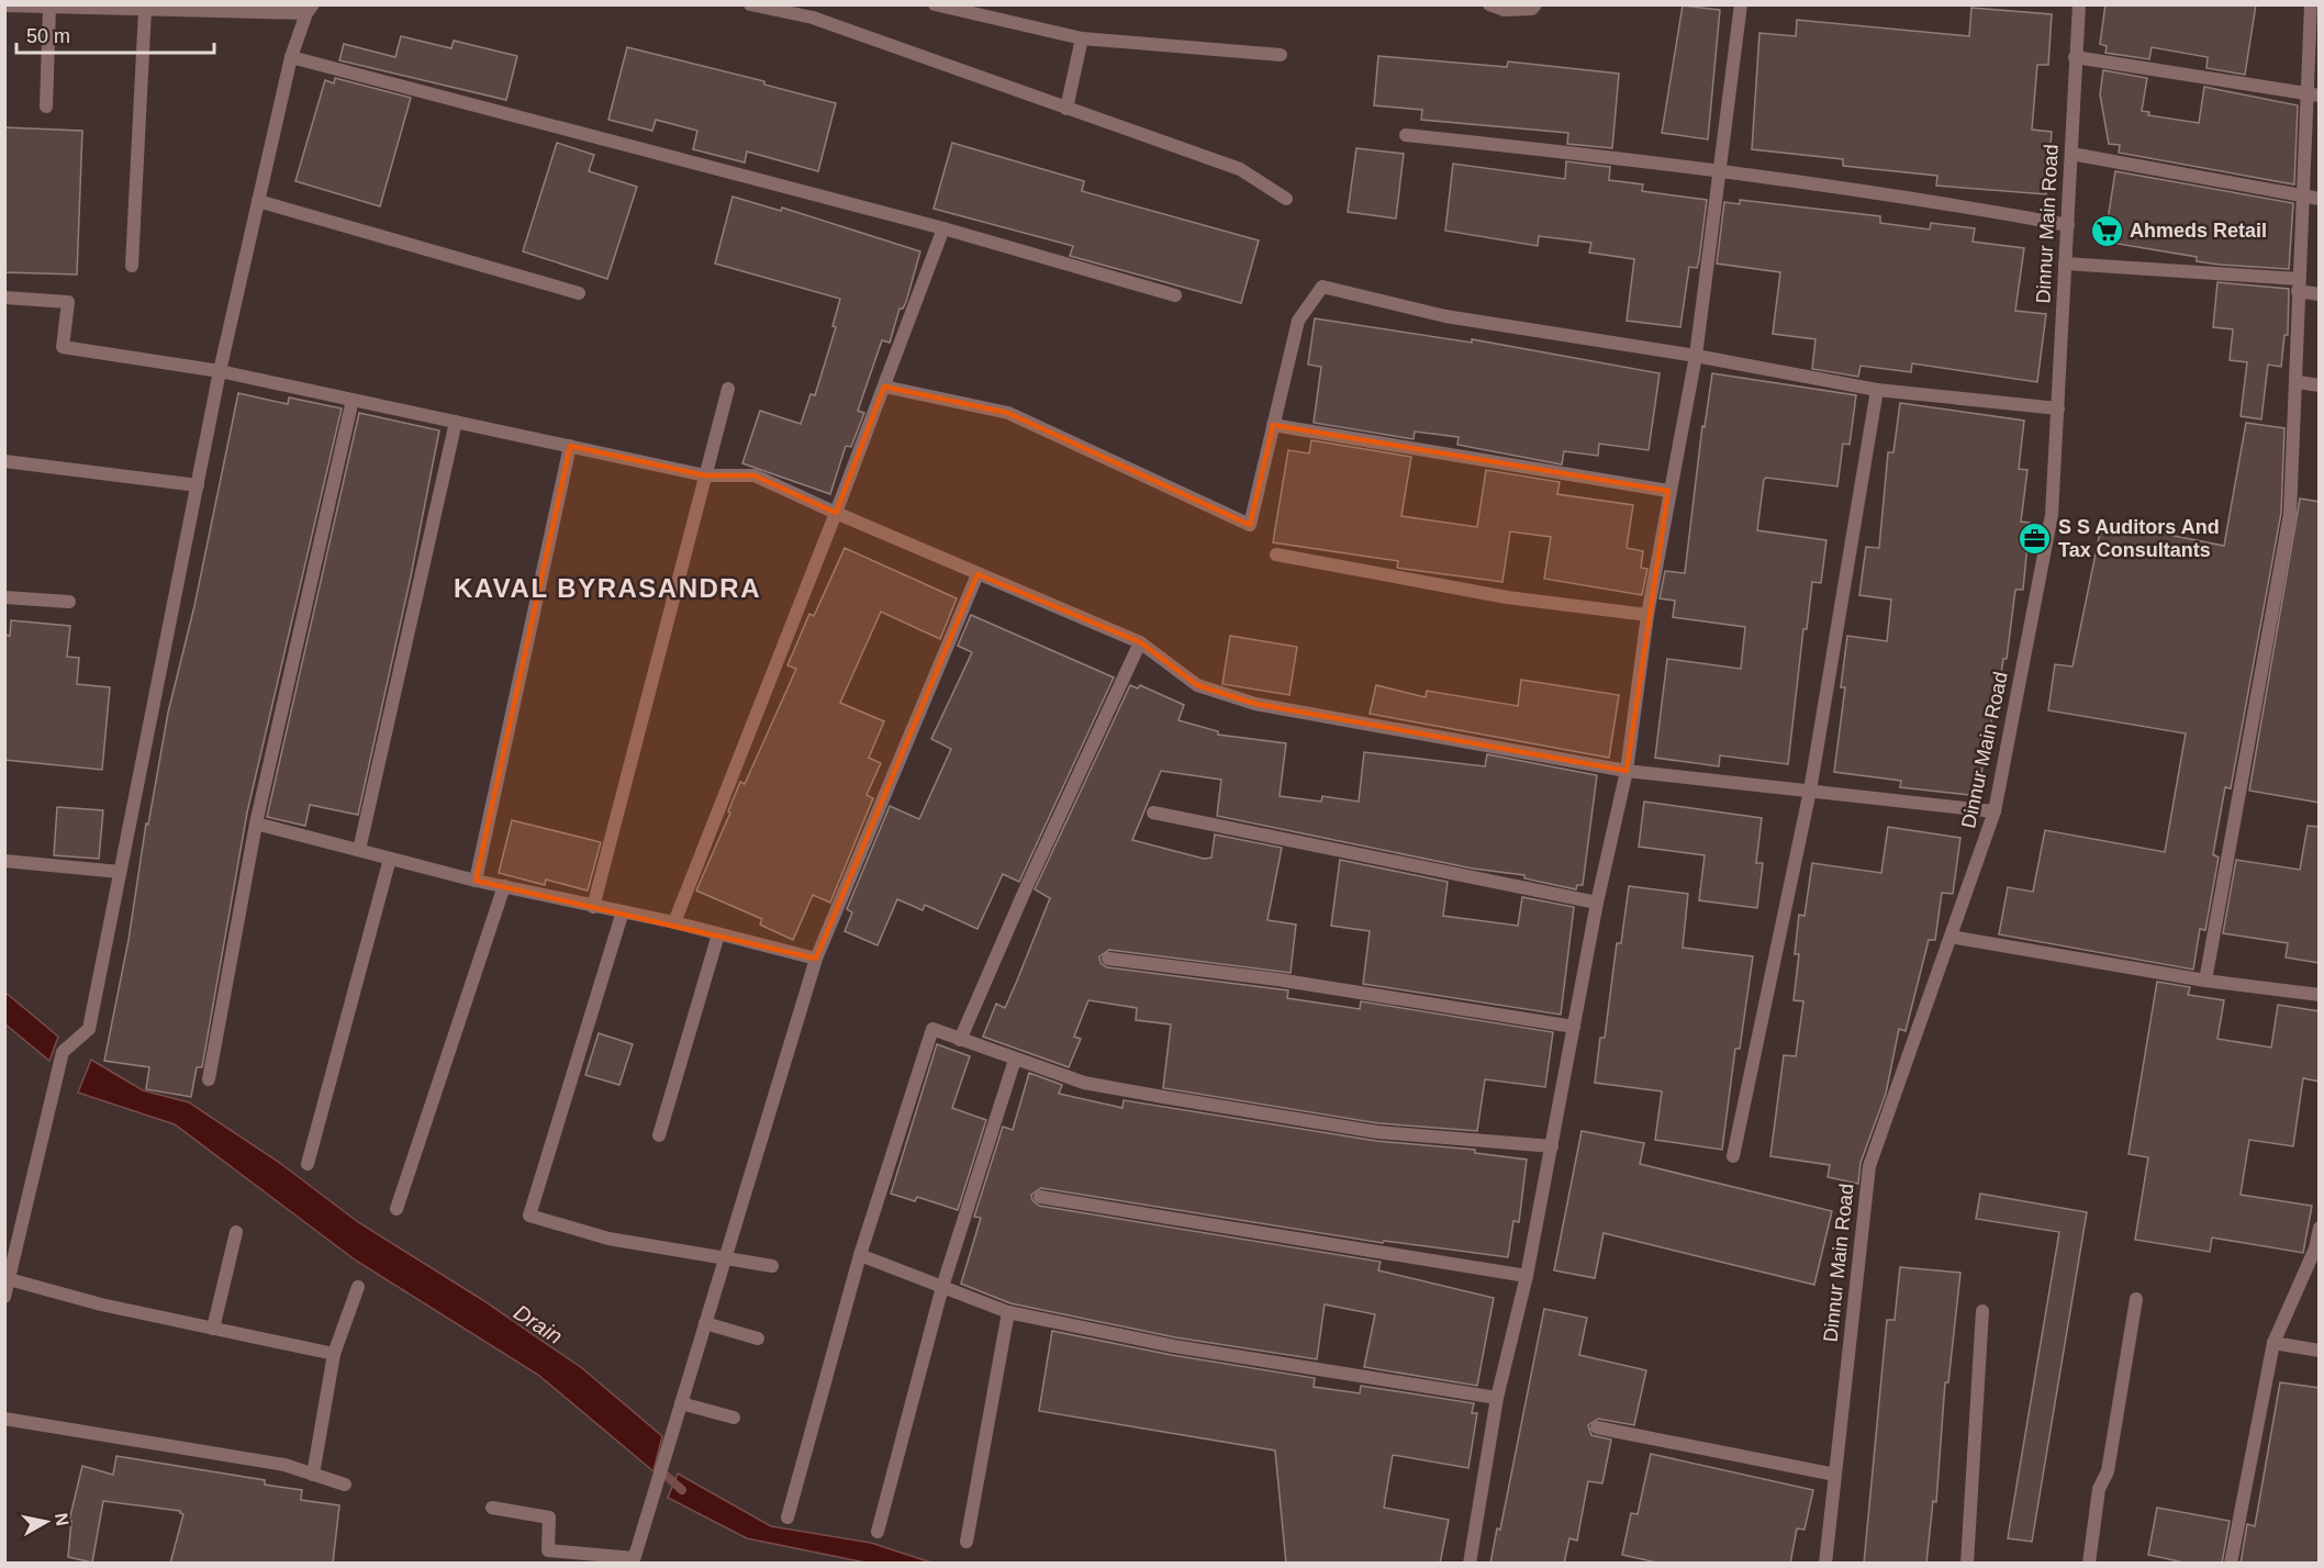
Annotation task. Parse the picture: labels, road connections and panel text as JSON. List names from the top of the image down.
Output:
{
  "streets": {
    "street": ["Dinnur Main Road"]
  },
  "districts": ["KAVAL BYRASANDRA"],
  "water": ["Drain"],
  "places": {
    "supermarket": ["Ahmeds Retail"],
    "office": ["S S Auditors And Tax Consultants"]
  },
  "scale_bar": "50 m",
  "north": "right"
}
